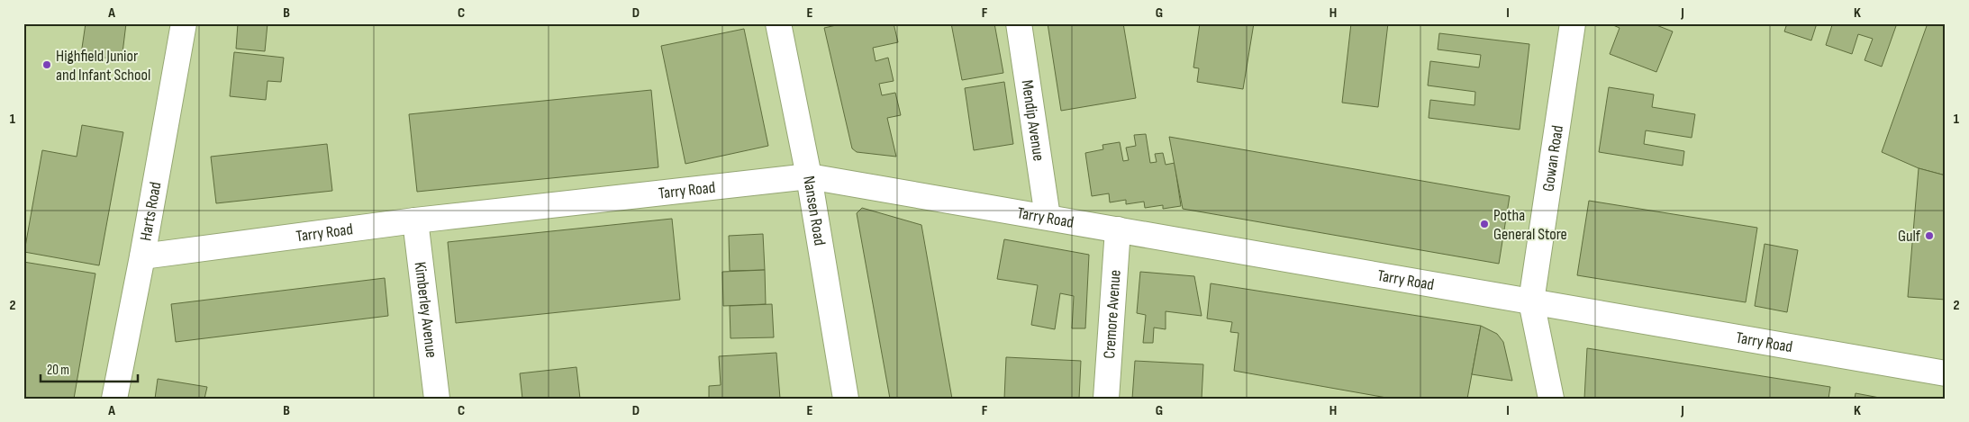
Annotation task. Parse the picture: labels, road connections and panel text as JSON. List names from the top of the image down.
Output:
{
  "streets": {
    "street": [
      "Mendip Avenue",
      "Gowan Road",
      "Tarry Road",
      "Nansen Road",
      "Harts Road",
      "Kimberley Avenue",
      "Cremore Avenue"
    ]
  },
  "crossings": [
    ["Mendip Avenue", "Tarry Road"],
    ["Gowan Road", "Tarry Road"],
    ["Tarry Road", "Nansen Road"],
    ["Tarry Road", "Harts Road"],
    ["Tarry Road", "Kimberley Avenue"],
    ["Tarry Road", "Cremore Avenue"]
  ],
  "places": ["Highfield Junior and Infant School", "Potha General Store", "Gulf"],
  "scale_bar": "20 m",
  "grid": {
    "columns": [
      "A",
      "B",
      "C",
      "D",
      "E",
      "F",
      "G",
      "H",
      "I",
      "J",
      "K"
    ],
    "rows": ["1", "2"]
  }
}
